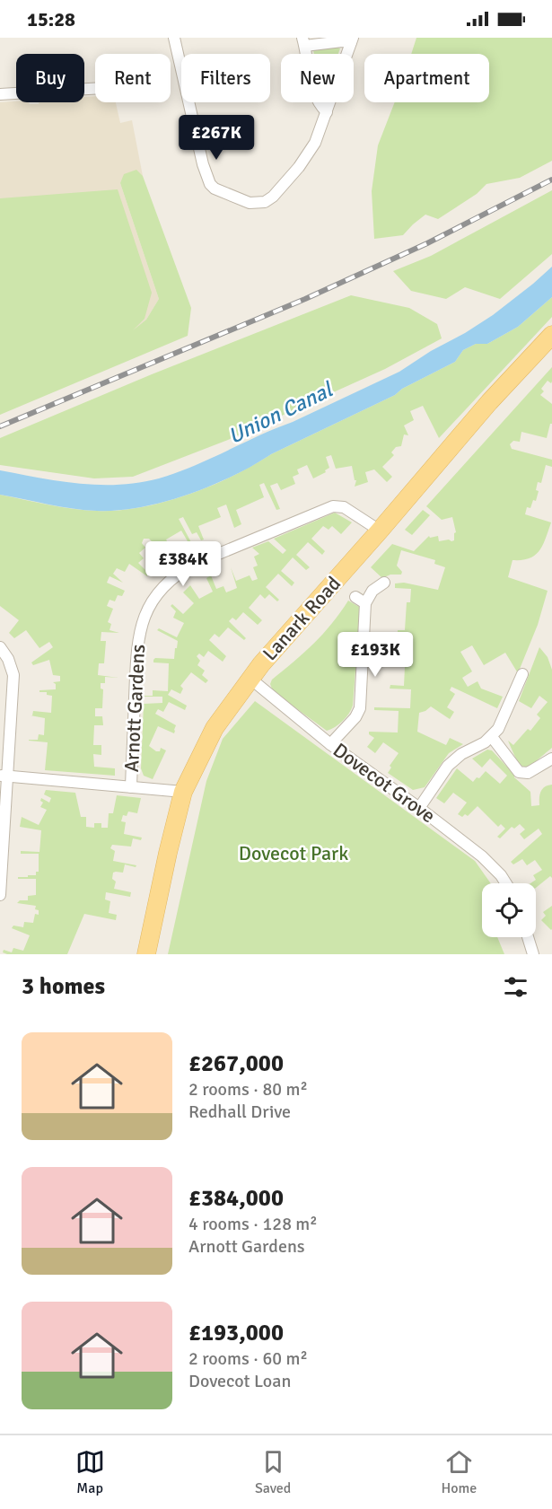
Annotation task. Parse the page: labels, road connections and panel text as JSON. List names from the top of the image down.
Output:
{
  "streets": {
    "main road": ["Lanark Road"],
    "street": ["Arnott Gardens", "Dovecot Grove"]
  },
  "crossings": [
    ["Lanark Road", "Arnott Gardens"],
    ["Lanark Road", "Dovecot Grove"]
  ],
  "water": ["Union Canal"],
  "parks": ["Dovecot Park"],
  "page": {
    "status": "15:28",
    "chip": [
      "Buy",
      "Rent",
      "Filters",
      "New",
      "Apartment"
    ],
    "price": ["£267K", "£384K", "£193K"],
    "heading": "3 homes",
    "list": [
      {
        "name": "£267,000",
        "note": "2 rooms · 80 m² · Redhall Drive"
      },
      {
        "name": "£384,000",
        "note": "4 rooms · 128 m² · Arnott Gardens"
      },
      {
        "name": "£193,000",
        "note": "2 rooms · 60 m² · Dovecot Loan"
      }
    ],
    "tabs": ["Map", "Saved", "Home"]
  }
}
